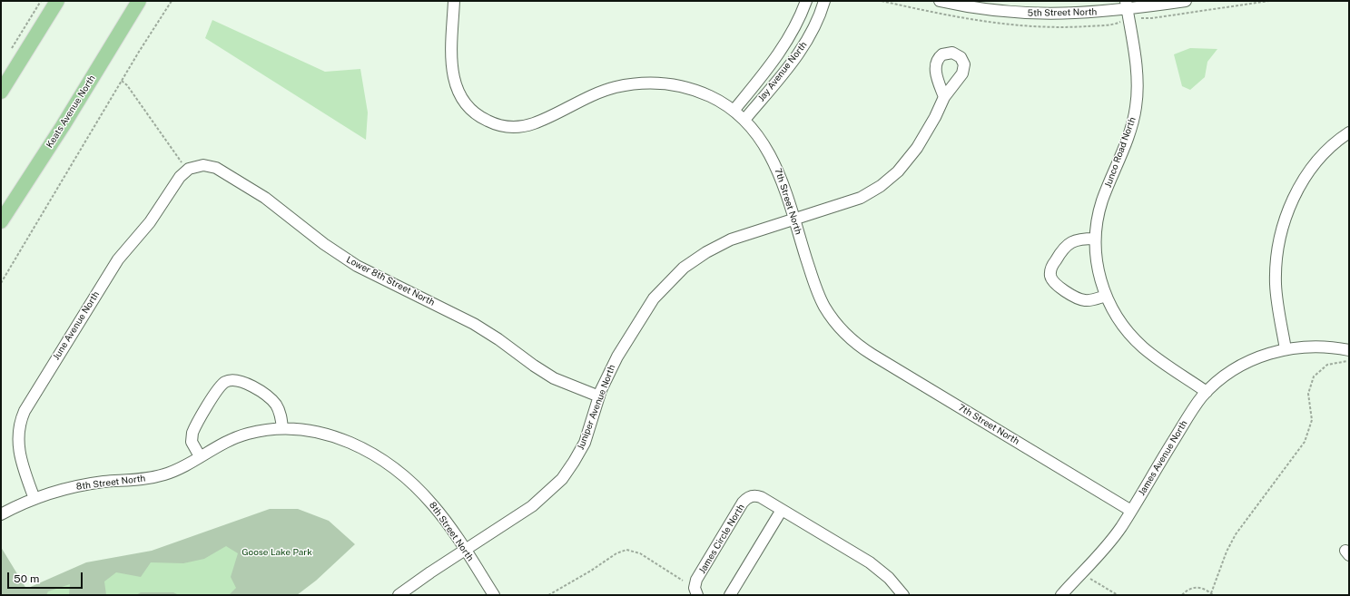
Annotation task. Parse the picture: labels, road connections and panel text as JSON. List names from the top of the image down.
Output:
{
  "streets": {
    "main road": ["Keats Avenue North"],
    "street": [
      "5th Street North",
      "Jay Avenue North",
      "Junco Road North",
      "7th Street North",
      "Lower 8th Street North",
      "June Avenue North",
      "Juniper Avenue North",
      "James Avenue North",
      "8th Street North",
      "James Circle North"
    ]
  },
  "crossings": [
    ["5th Street North", "Junco Road North"],
    ["Jay Avenue North", "7th Street North"],
    ["Junco Road North", "James Avenue North"],
    ["7th Street North", "Juniper Avenue North"],
    ["7th Street North", "James Avenue North"],
    ["Lower 8th Street North", "June Avenue North"],
    ["Lower 8th Street North", "Juniper Avenue North"],
    ["June Avenue North", "8th Street North"],
    ["Juniper Avenue North", "8th Street North"]
  ],
  "parks": ["Goose Lake Park"],
  "scale_bar": "50 m"
}
